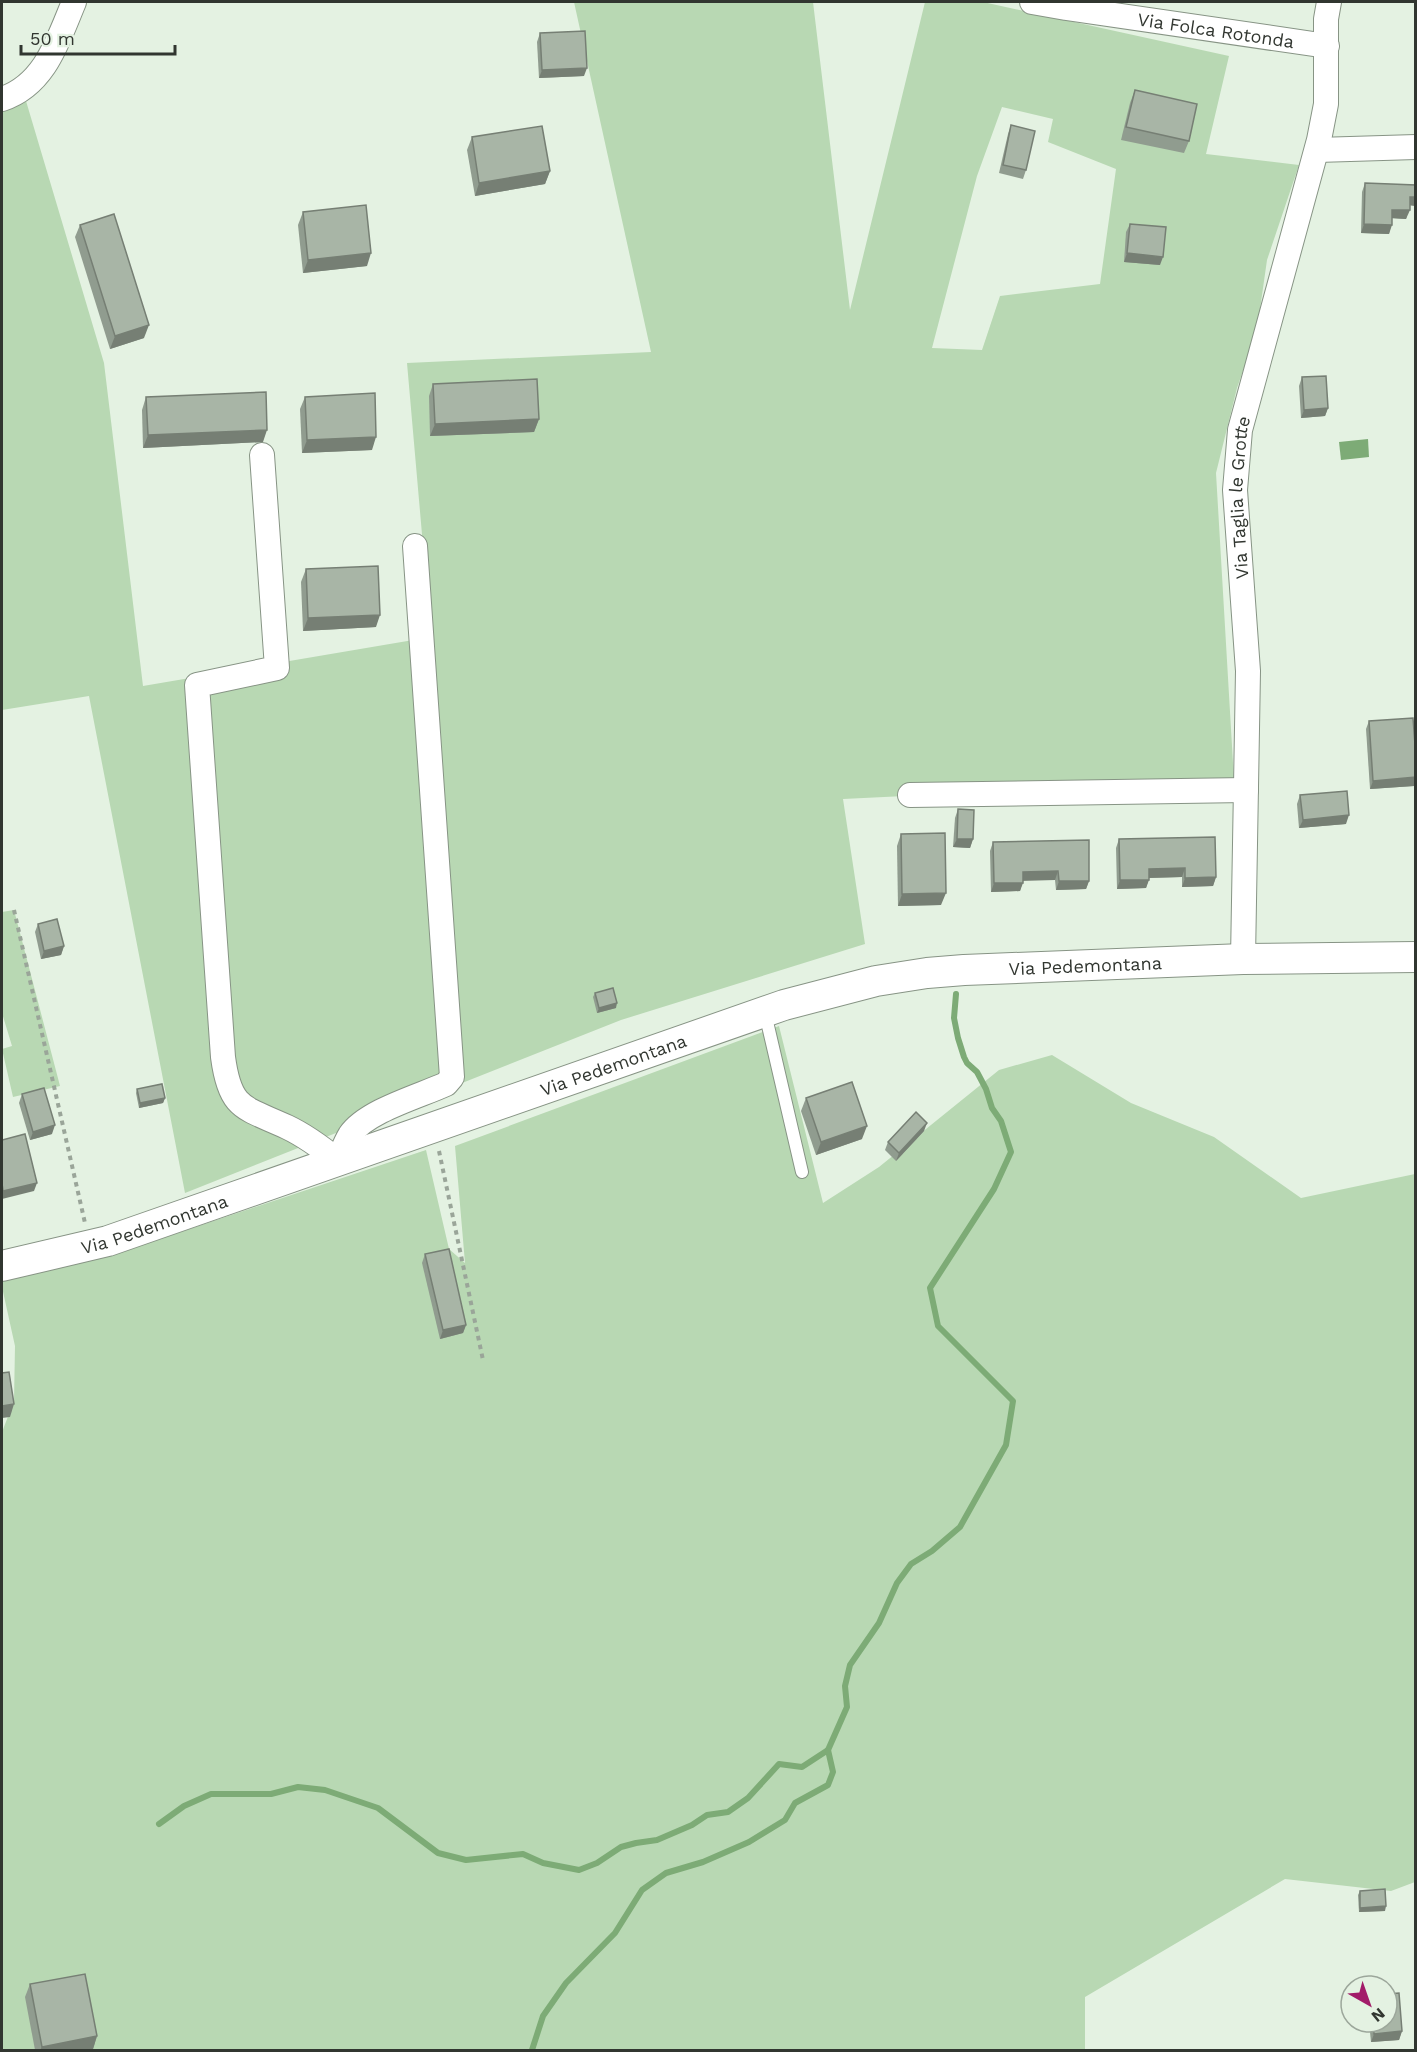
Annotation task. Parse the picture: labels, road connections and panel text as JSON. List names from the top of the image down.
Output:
{
  "streets": {
    "street": ["Via Folca Rotonda", "Via Taglia le Grotte", "Via Pedemontana"]
  },
  "crossings": [
    ["Via Folca Rotonda", "Via Taglia le Grotte"],
    ["Via Taglia le Grotte", "Via Pedemontana"]
  ],
  "scale_bar": "50 m",
  "north": "bottom right"
}
